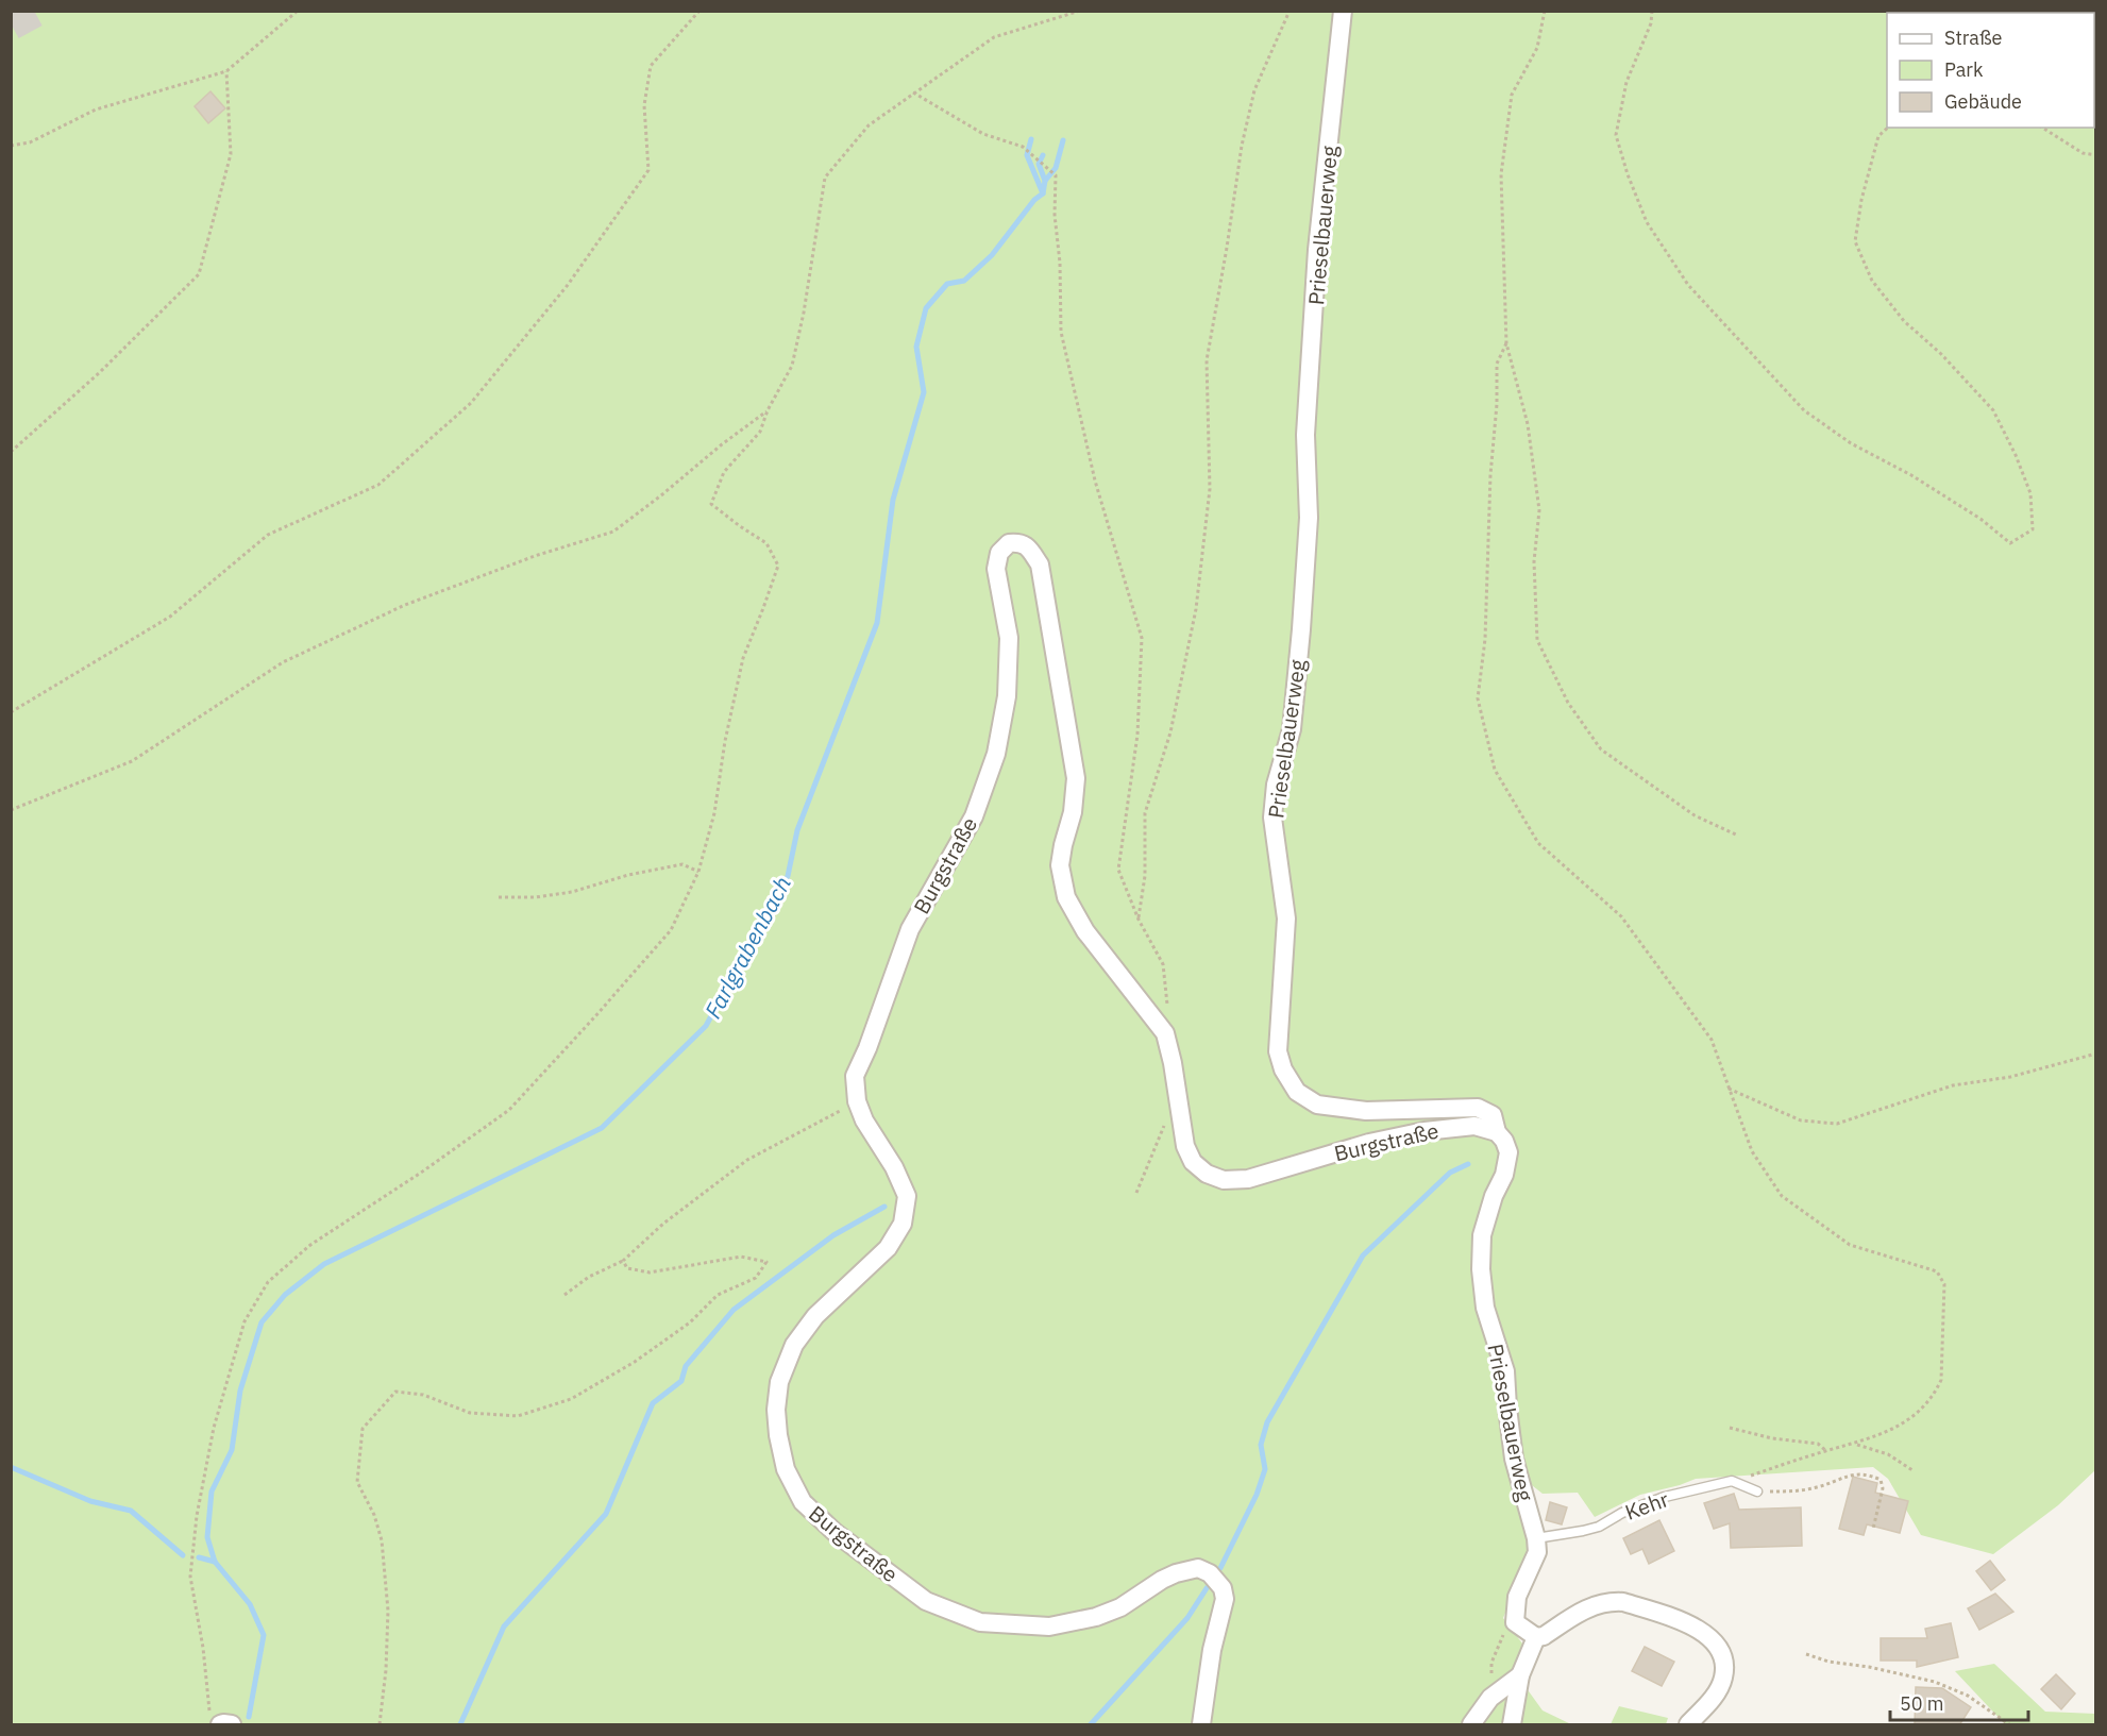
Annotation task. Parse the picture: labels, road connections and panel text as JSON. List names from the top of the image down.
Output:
{
  "streets": {
    "street": ["Prieselbauerweg", "Burgstraße"],
    "lane": ["Kehr"]
  },
  "crossings": [
    ["Prieselbauerweg", "Burgstraße"],
    ["Prieselbauerweg", "Kehr"]
  ],
  "water": ["Farlgrabenbach"],
  "legend": ["Straße", "Park", "Gebäude"],
  "scale_bar": "50 m"
}
